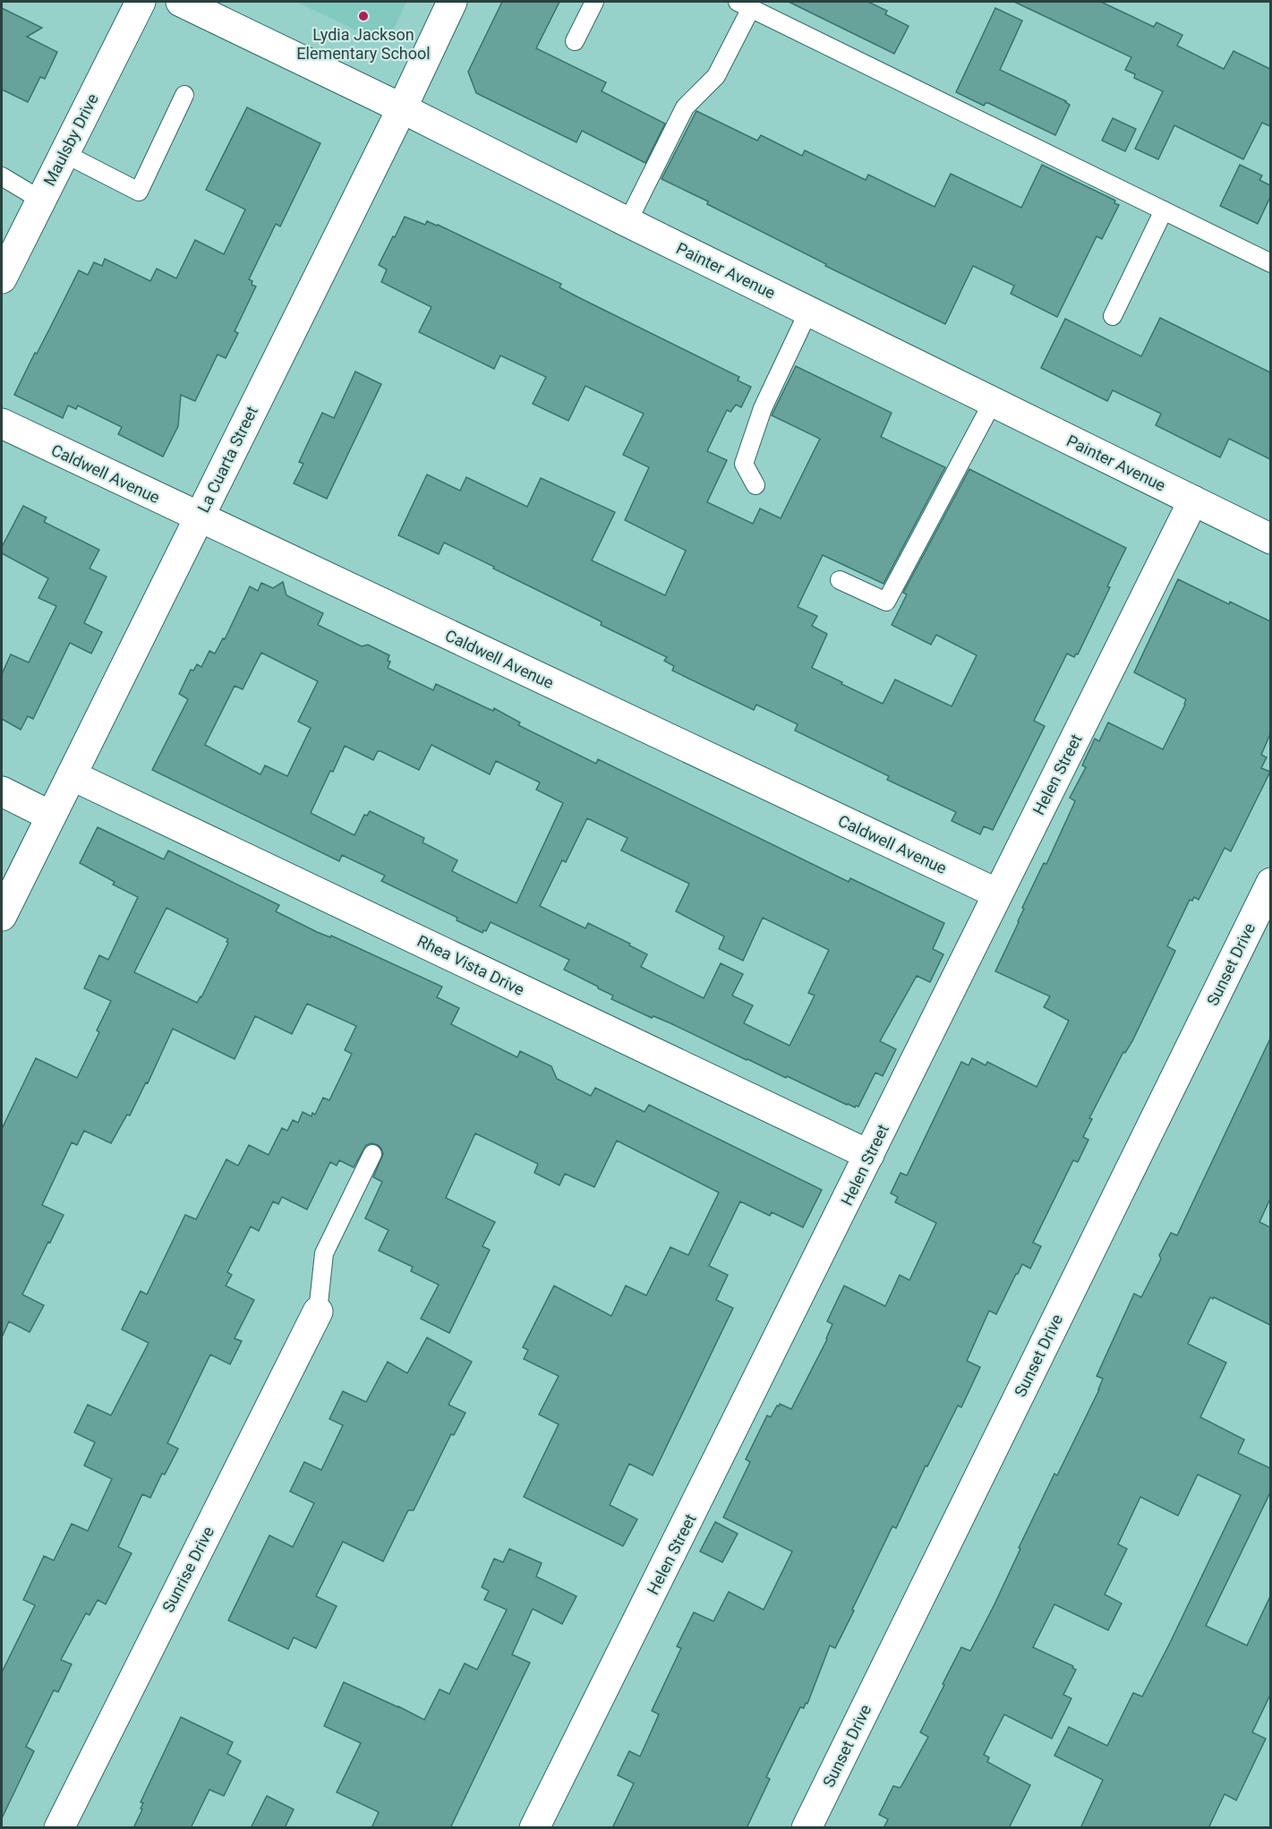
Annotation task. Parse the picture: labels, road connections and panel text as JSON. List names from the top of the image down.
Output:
{
  "streets": {
    "street": [
      "Maulsby Drive",
      "Painter Avenue",
      "La Cuarta Street",
      "Caldwell Avenue",
      "Helen Street",
      "Sunset Drive",
      "Rhea Vista Drive",
      "Sunrise Drive"
    ]
  },
  "crossings": [
    ["Painter Avenue", "La Cuarta Street"],
    ["Painter Avenue", "Helen Street"],
    ["La Cuarta Street", "Caldwell Avenue"],
    ["La Cuarta Street", "Rhea Vista Drive"],
    ["Caldwell Avenue", "Helen Street"],
    ["Helen Street", "Rhea Vista Drive"]
  ],
  "places": ["Lydia Jackson Elementary School"]
}
